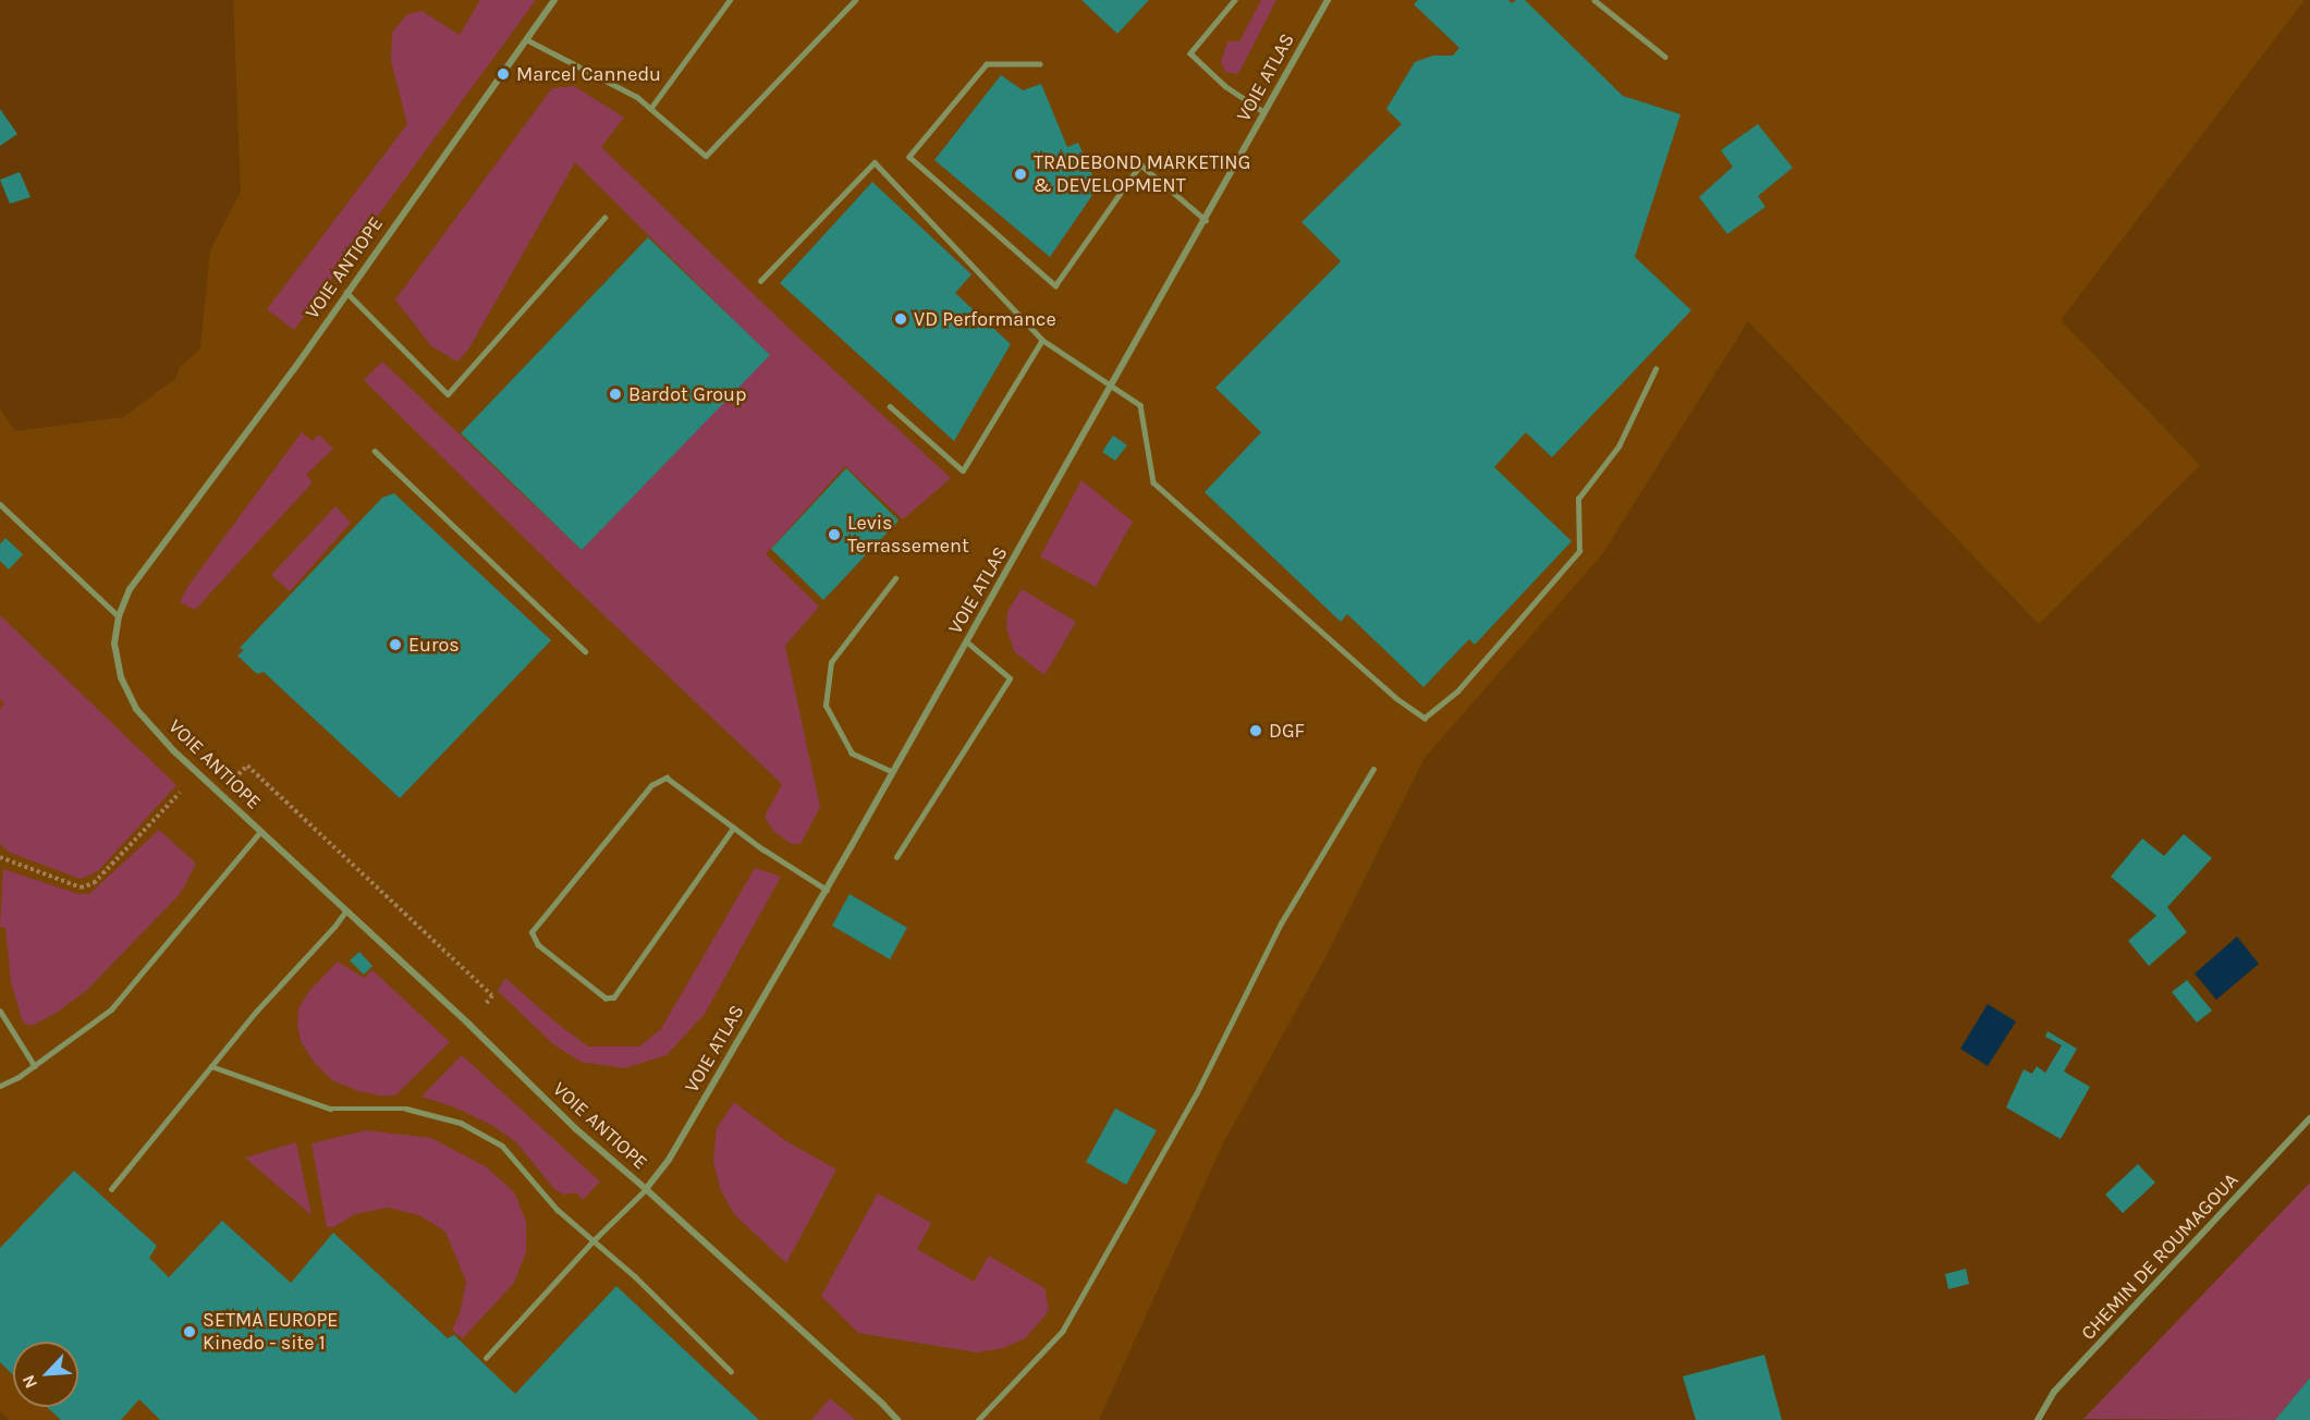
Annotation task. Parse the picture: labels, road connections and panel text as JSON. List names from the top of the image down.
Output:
{
  "streets": {
    "street": ["VOIE ATLAS", "VOIE ANTIOPE", "CHEMIN DE ROUMAGOUA"]
  },
  "crossings": [
    ["VOIE ATLAS", "VOIE ANTIOPE"]
  ],
  "places": [
    "Marcel Cannedu",
    "TRADEBOND MARKETING & DEVELOPMENT",
    "VD Performance",
    "Bardot Group",
    "Levis Terrassement",
    "Euros",
    "DGF",
    "SETMA EUROPE Kinedo - site 1"
  ],
  "north": "bottom left"
}
